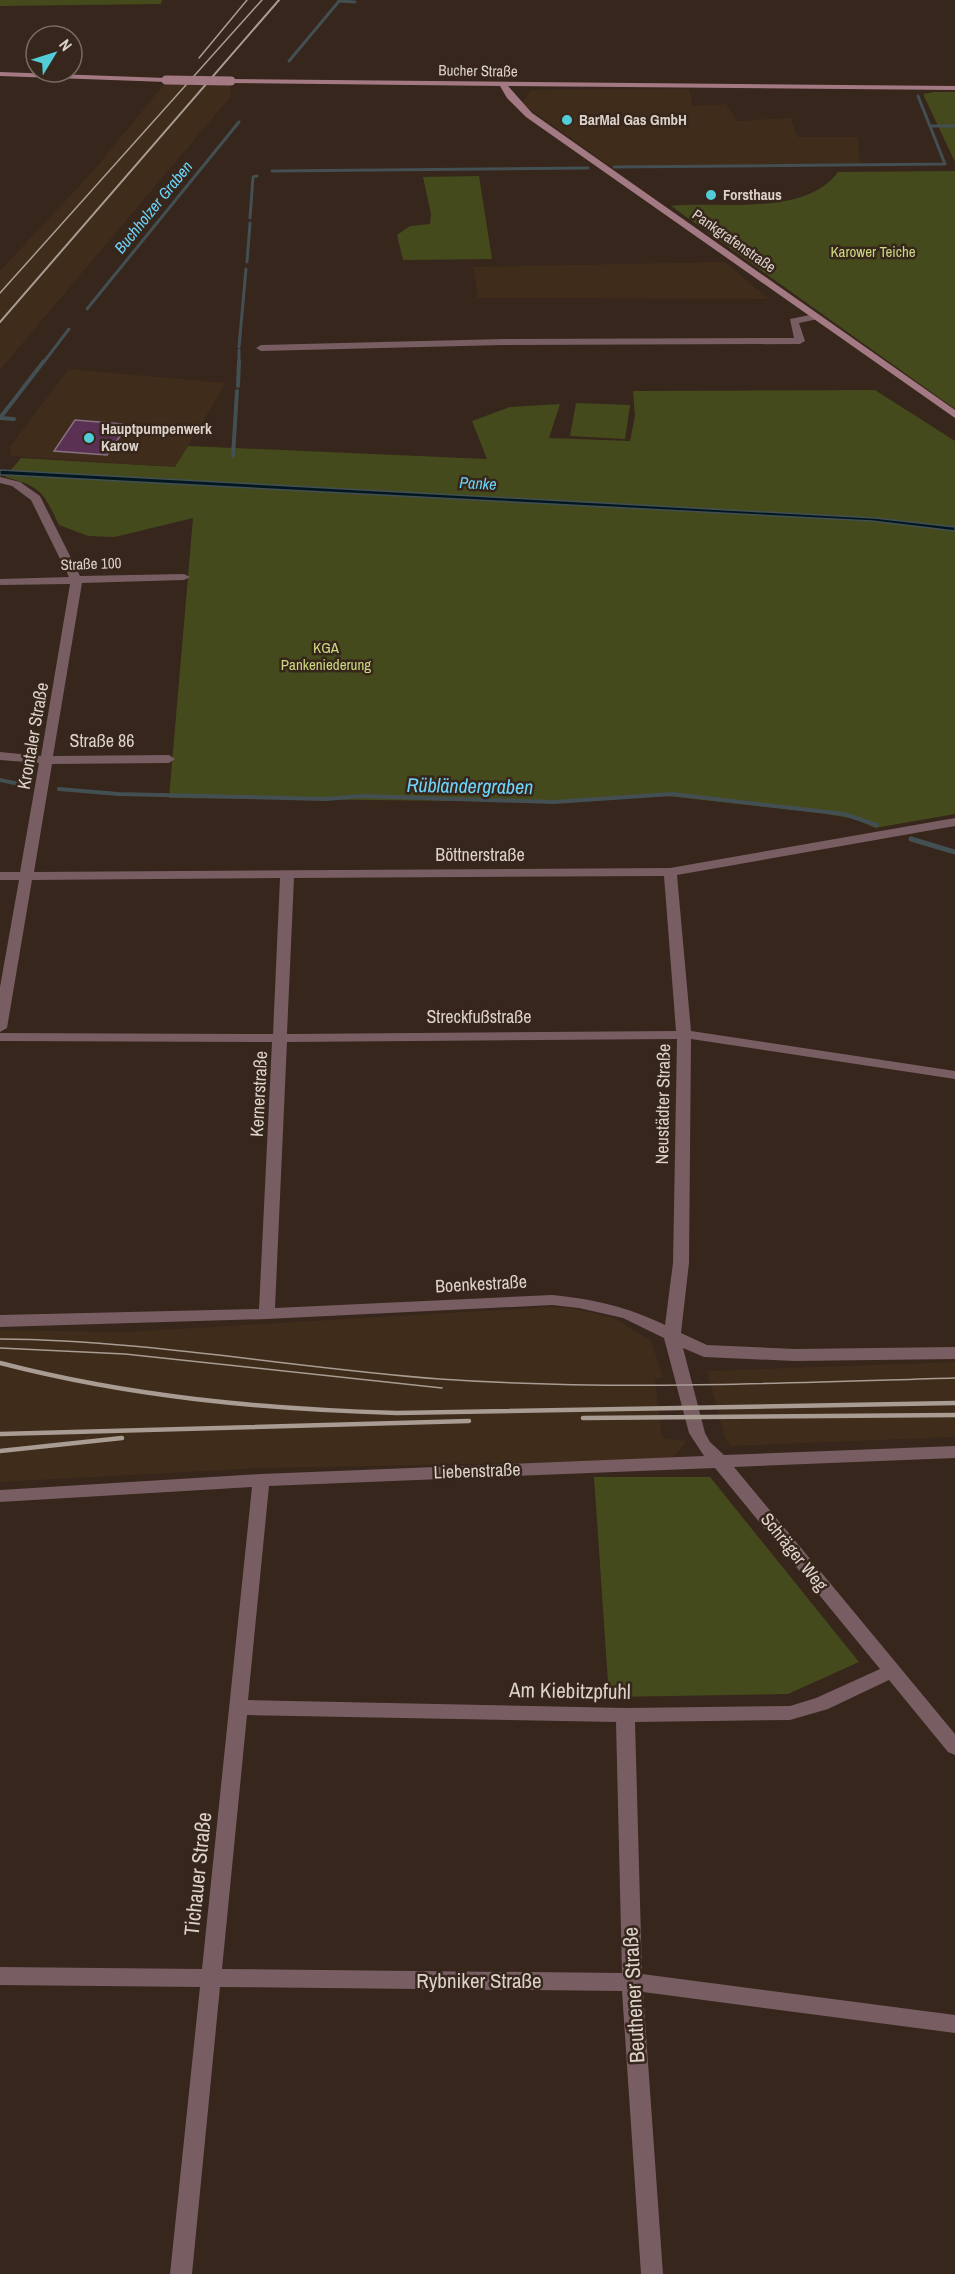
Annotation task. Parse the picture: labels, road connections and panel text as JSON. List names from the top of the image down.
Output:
{
  "streets": {
    "main road": ["Bucher Straße", "Pankgrafenstraße"],
    "street": [
      "Straße 100",
      "Krontaler Straße",
      "Straße 86",
      "Böttnerstraße",
      "Streckfußstraße",
      "Kernerstraße",
      "Neustädter Straße",
      "Boenkestraße",
      "Liebenstraße",
      "Schräger Weg",
      "Am Kiebitzpfuhl",
      "Tichauer Straße",
      "Rybniker Straße",
      "Beuthener Straße"
    ]
  },
  "crossings": [
    ["Bucher Straße", "Pankgrafenstraße"],
    ["Straße 100", "Krontaler Straße"],
    ["Krontaler Straße", "Straße 86"],
    ["Krontaler Straße", "Böttnerstraße"],
    ["Böttnerstraße", "Kernerstraße"],
    ["Böttnerstraße", "Neustädter Straße"],
    ["Streckfußstraße", "Kernerstraße"],
    ["Streckfußstraße", "Neustädter Straße"],
    ["Kernerstraße", "Boenkestraße"],
    ["Neustädter Straße", "Boenkestraße"],
    ["Neustädter Straße", "Schräger Weg"],
    ["Boenkestraße", "Schräger Weg"],
    ["Liebenstraße", "Schräger Weg"],
    ["Liebenstraße", "Tichauer Straße"],
    ["Schräger Weg", "Am Kiebitzpfuhl"],
    ["Am Kiebitzpfuhl", "Tichauer Straße"],
    ["Am Kiebitzpfuhl", "Beuthener Straße"],
    ["Tichauer Straße", "Rybniker Straße"],
    ["Rybniker Straße", "Beuthener Straße"]
  ],
  "water": ["Buchholzer Graben", "Panke", "Rübländergraben"],
  "parks": ["Karower Teiche", "KGA Pankeniederung"],
  "places": ["BarMal Gas GmbH", "Forsthaus", "Hauptpumpenwerk Karow"],
  "north": "top right"
}
